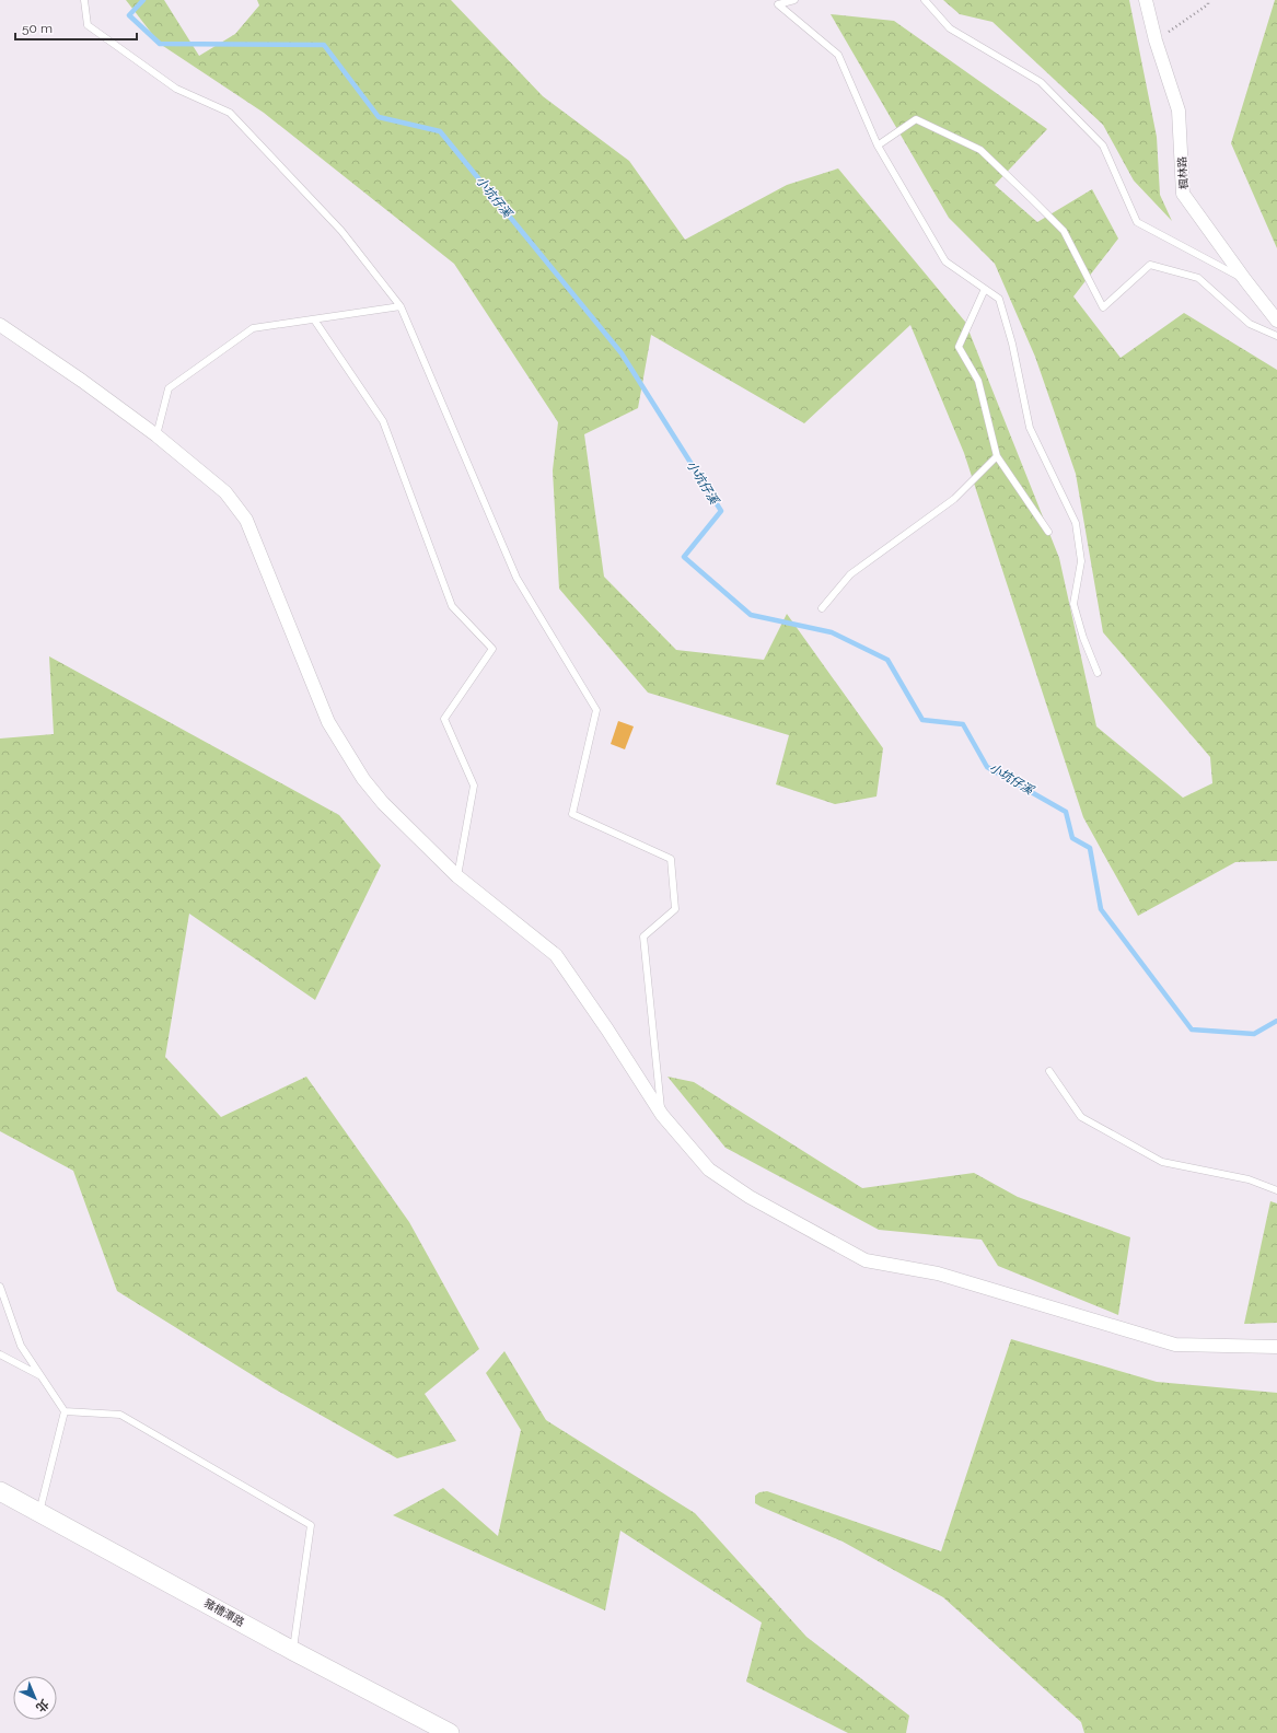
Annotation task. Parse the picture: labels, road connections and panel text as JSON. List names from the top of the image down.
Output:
{
  "streets": {
    "street": ["楓林路", "豬槽潭路"]
  },
  "water": ["小坑仔溪"],
  "scale_bar": "50 m",
  "north": "bottom right"
}
